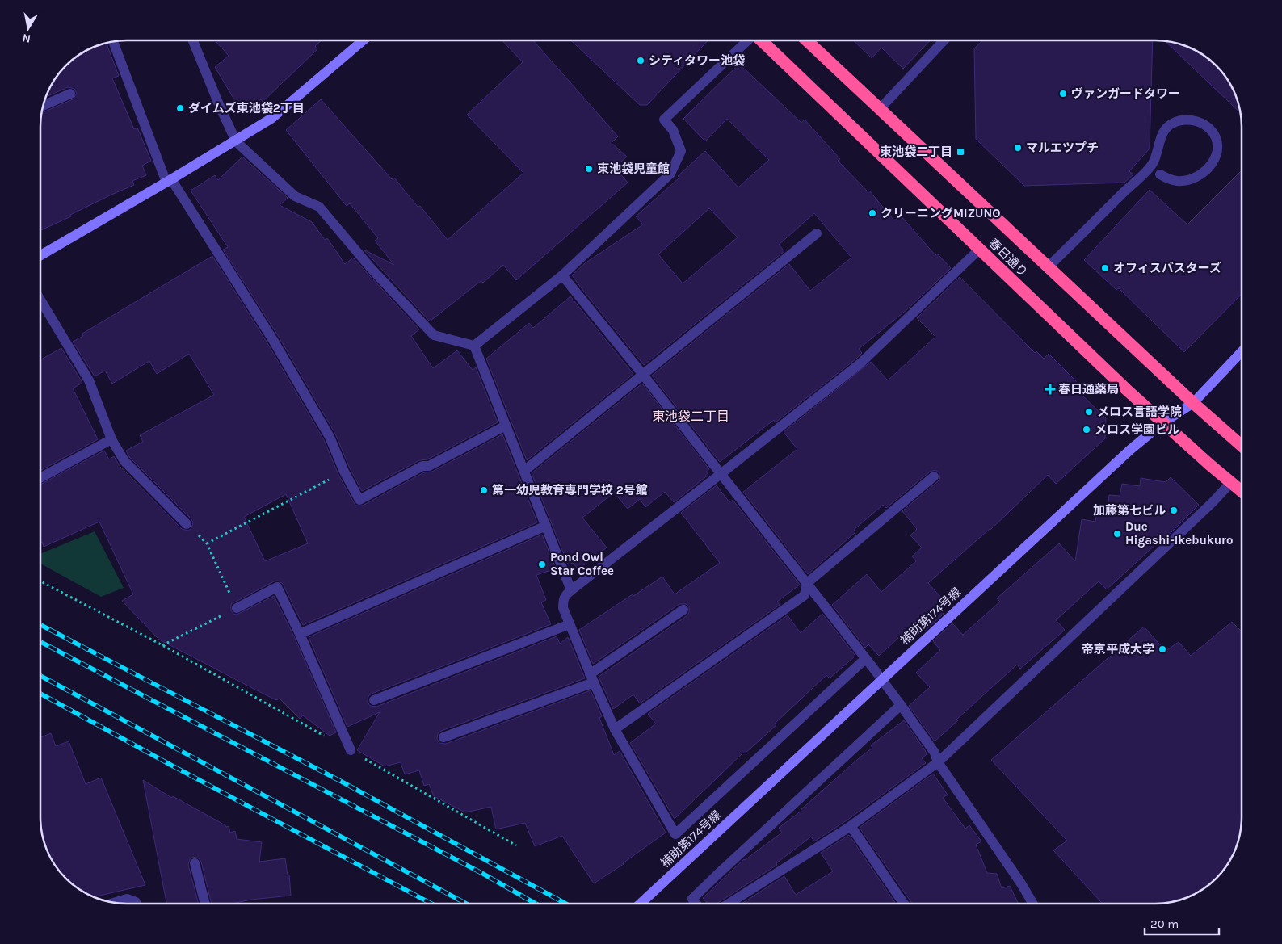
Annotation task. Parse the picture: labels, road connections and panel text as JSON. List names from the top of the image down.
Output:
{
  "streets": {
    "highway": ["春日通り"],
    "street": ["補助第174号線"]
  },
  "crossings": [
    ["春日通り", "補助第174号線"]
  ],
  "districts": ["東池袋二丁目"],
  "places": {
    "other": [
      "シティタワー池袋",
      "ヴァンガードタワー",
      "ダイムズ東池袋2丁目",
      "マルエツプチ",
      "東池袋児童館",
      "クリーニングMIZUNO",
      "オフィスバスターズ",
      "メロス言語学院",
      "メロス学園ビル",
      "第一幼児教育専門学校 2号館",
      "加藤第七ビル",
      "Due Higashi-Ikebukuro",
      "Pond Owl Star Coffee",
      "帝京平成大学"
    ],
    "transit": ["東池袋二丁目"],
    "health": ["春日通薬局"]
  },
  "scale_bar": "20 m",
  "north": "bottom"
}
